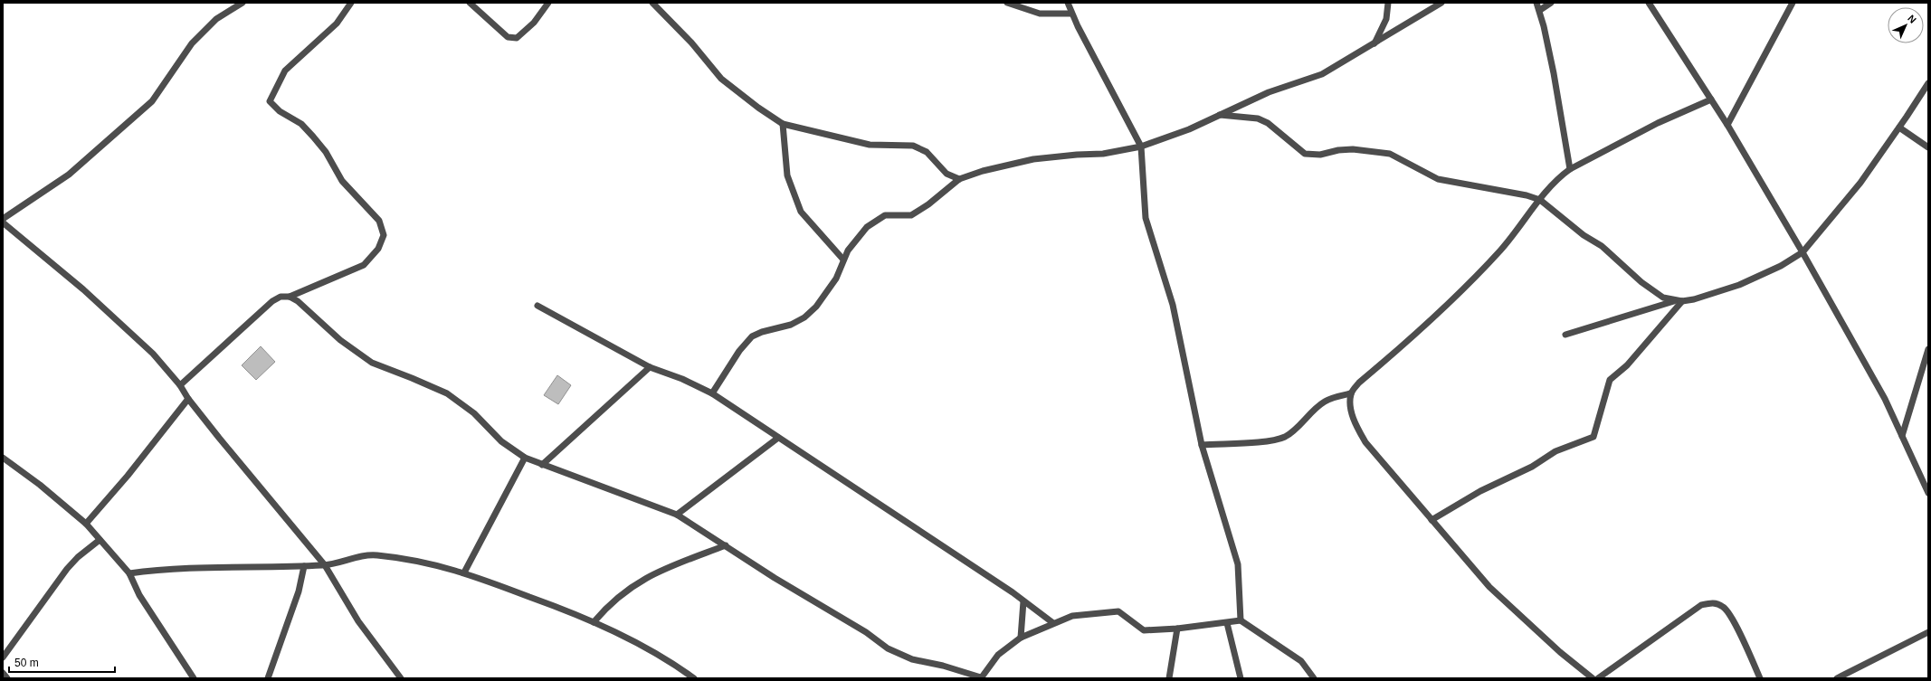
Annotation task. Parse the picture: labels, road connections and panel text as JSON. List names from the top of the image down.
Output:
{
  "scale_bar": "50 m",
  "north": "top right"
}
